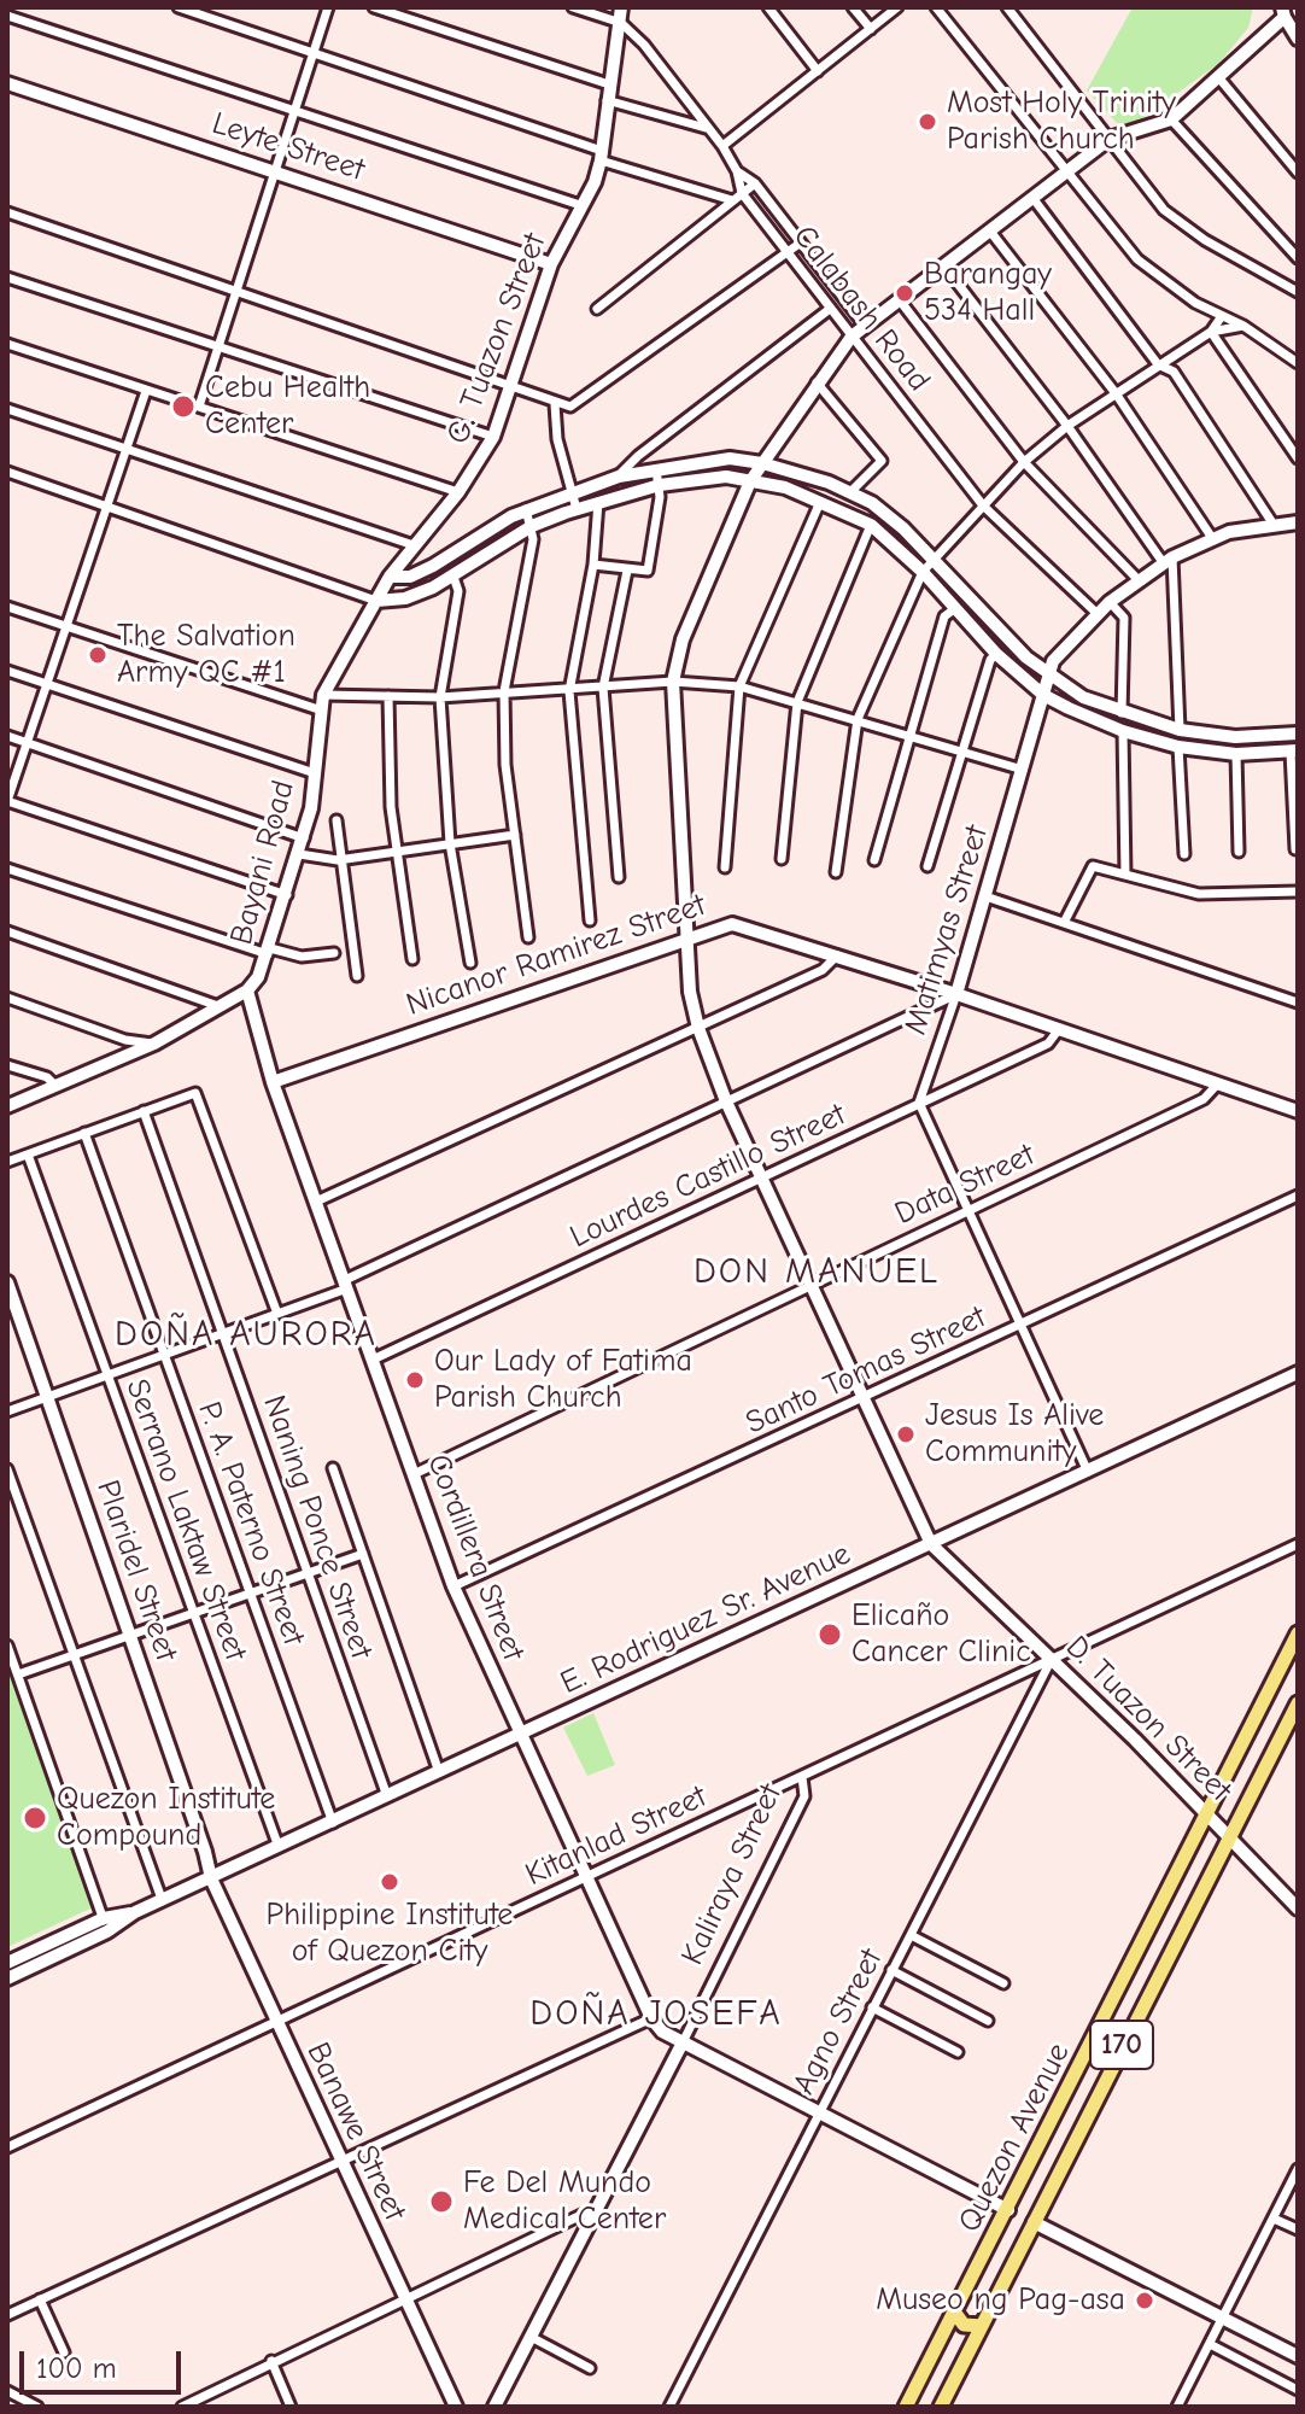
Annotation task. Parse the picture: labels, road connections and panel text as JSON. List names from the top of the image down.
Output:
{
  "streets": {
    "main road": ["170", "Quezon Avenue"],
    "street": [
      "Leyte Street",
      "Calabash Road",
      "G. Tuazon Street",
      "Bayani Road",
      "Matimyas Street",
      "Nicanor Ramirez Street",
      "Lourdes Castillo Street",
      "Data Street",
      "Santo Tomas Street",
      "Serrano Laktaw Street",
      "P. A. Paterno Street",
      "Naning Ponce Street",
      "Cordillera Street",
      "Plaridel Street",
      "E. Rodriguez Sr. Avenue",
      "D. Tuazon Street",
      "Kitanlad Street",
      "Kaliraya Street",
      "Agno Street",
      "Banawe Street"
    ]
  },
  "crossings": [
    ["Leyte Street", "G. Tuazon Street"],
    ["Calabash Road", "Matimyas Street"],
    ["Calabash Road", "D. Tuazon Street"],
    ["G. Tuazon Street", "Bayani Road"],
    ["Bayani Road", "Cordillera Street"],
    ["Matimyas Street", "Nicanor Ramirez Street"],
    ["Matimyas Street", "Lourdes Castillo Street"],
    ["Nicanor Ramirez Street", "Lourdes Castillo Street"],
    ["Nicanor Ramirez Street", "Data Street"],
    ["Nicanor Ramirez Street", "Cordillera Street"],
    ["Nicanor Ramirez Street", "D. Tuazon Street"],
    ["Lourdes Castillo Street", "Cordillera Street"],
    ["Lourdes Castillo Street", "D. Tuazon Street"],
    ["Data Street", "Cordillera Street"],
    ["Data Street", "D. Tuazon Street"],
    ["Santo Tomas Street", "Cordillera Street"],
    ["Santo Tomas Street", "D. Tuazon Street"],
    ["Serrano Laktaw Street", "E. Rodriguez Sr. Avenue"],
    ["P. A. Paterno Street", "E. Rodriguez Sr. Avenue"],
    ["Naning Ponce Street", "E. Rodriguez Sr. Avenue"],
    ["Cordillera Street", "E. Rodriguez Sr. Avenue"],
    ["Cordillera Street", "Kitanlad Street"],
    ["Cordillera Street", "Kaliraya Street"],
    ["Cordillera Street", "Agno Street"],
    ["Cordillera Street", "Quezon Avenue"],
    ["Plaridel Street", "E. Rodriguez Sr. Avenue"],
    ["Plaridel Street", "Banawe Street"],
    ["E. Rodriguez Sr. Avenue", "D. Tuazon Street"],
    ["E. Rodriguez Sr. Avenue", "Banawe Street"],
    ["D. Tuazon Street", "Kitanlad Street"],
    ["D. Tuazon Street", "Agno Street"],
    ["D. Tuazon Street", "Quezon Avenue"],
    ["Kitanlad Street", "Kaliraya Street"],
    ["Kitanlad Street", "Agno Street"],
    ["Kitanlad Street", "Banawe Street"]
  ],
  "districts": ["DON MANUEL", "DOÑA AURORA", "DOÑA JOSEFA"],
  "places": [
    "Most Holy Trinity Parish Church",
    "Barangay 534 Hall",
    "Cebu Health Center",
    "The Salvation Army QC #1",
    "Our Lady of Fatima Parish Church",
    "Jesus Is Alive Community",
    "Elicaño Cancer Clinic",
    "Quezon Institute Compound",
    "Philippine Institute of Quezon City",
    "Fe Del Mundo Medical Center",
    "Museo ng Pag-asa"
  ],
  "scale_bar": "100 m"
}
